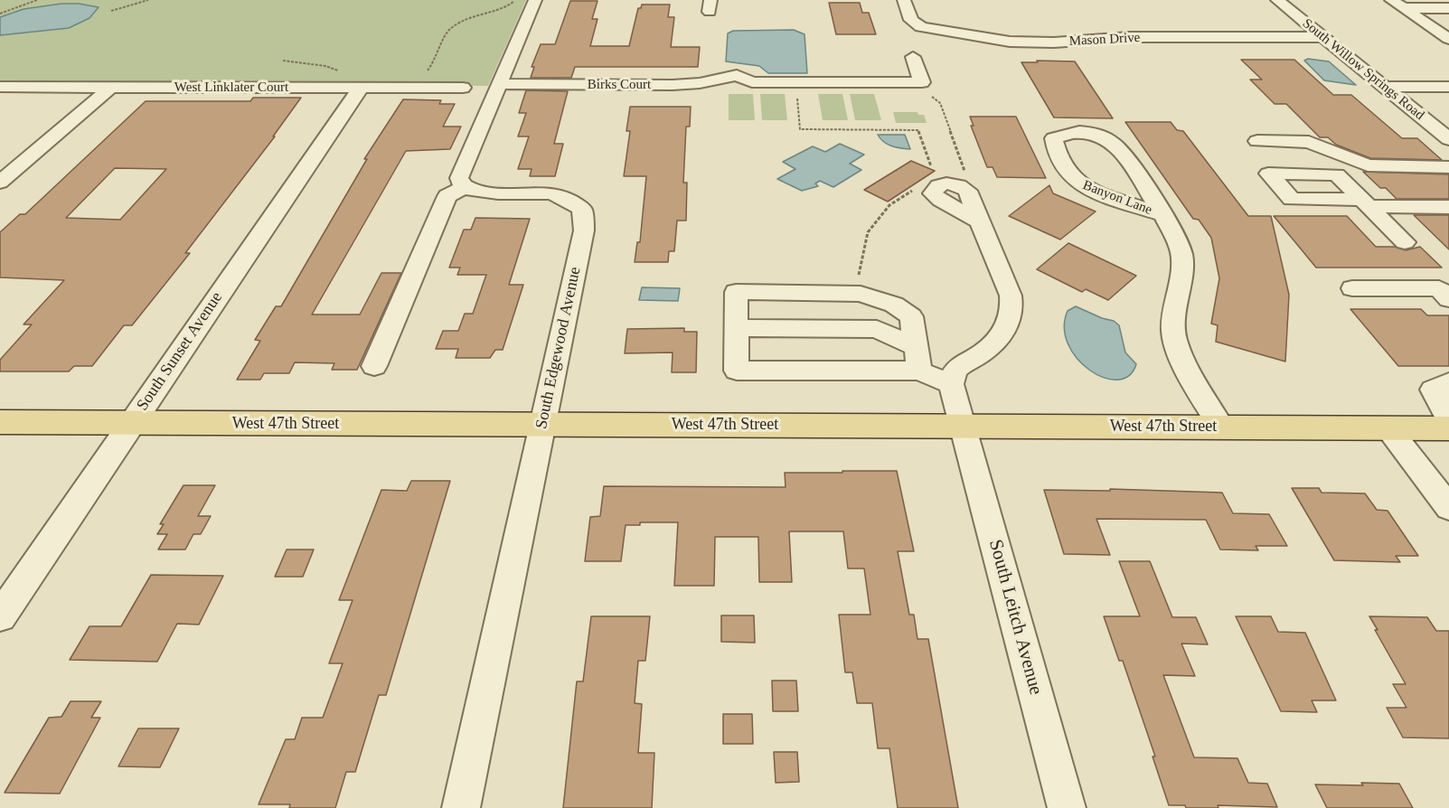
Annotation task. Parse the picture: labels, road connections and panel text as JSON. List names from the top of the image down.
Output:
{
  "streets": {
    "main road": ["West 47th Street"],
    "street": [
      "Mason Drive",
      "South Willow Springs Road",
      "Birks Court",
      "West Linklater Court",
      "Banyon Lane",
      "South Edgewood Avenue",
      "South Sunset Avenue",
      "South Leitch Avenue"
    ]
  },
  "crossings": [
    ["Mason Drive", "South Willow Springs Road"],
    ["West Linklater Court", "South Sunset Avenue"],
    ["Banyon Lane", "West 47th Street"],
    ["South Edgewood Avenue", "West 47th Street"],
    ["South Sunset Avenue", "West 47th Street"],
    ["West 47th Street", "South Leitch Avenue"]
  ]
}
